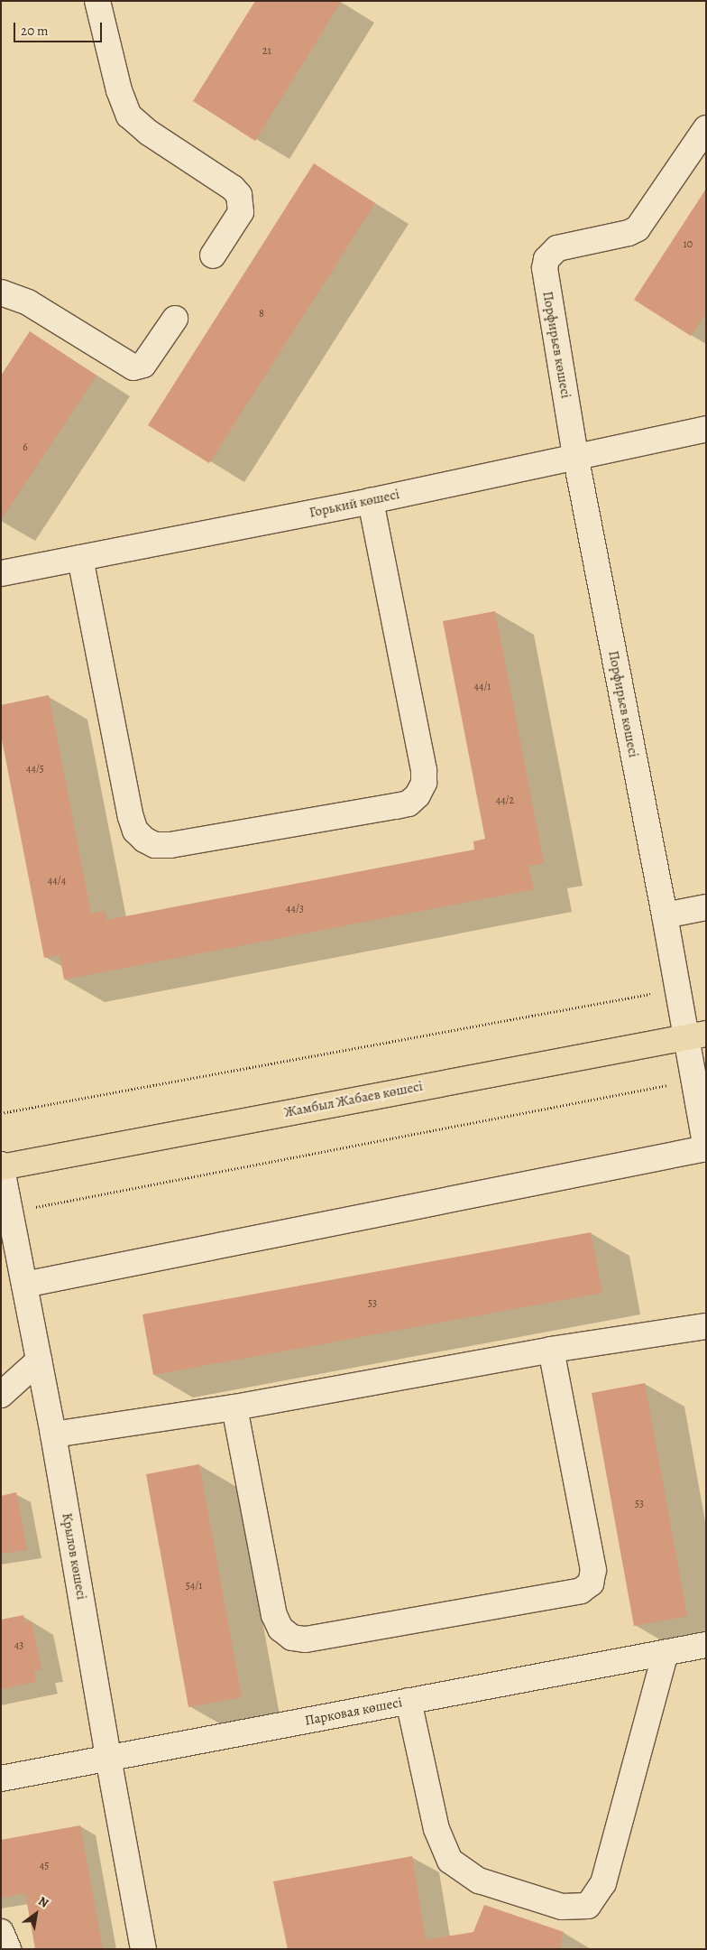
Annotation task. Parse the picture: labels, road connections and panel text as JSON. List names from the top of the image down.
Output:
{
  "streets": {
    "main road": ["Жамбыл Жабаев көшесі"],
    "street": [
      "Порфирьев көшесі",
      "Горький көшесі",
      "Крылов көшесі",
      "Парковая көшесі"
    ]
  },
  "crossings": [
    ["Порфирьев көшесі", "Горький көшесі"],
    ["Порфирьев көшесі", "Жамбыл Жабаев көшесі"],
    ["Жамбыл Жабаев көшесі", "Крылов көшесі"],
    ["Крылов көшесі", "Парковая көшесі"]
  ],
  "house_numbers": [
    "21",
    "10",
    "8",
    "6",
    "44/1",
    "44/5",
    "44/2",
    "44/4",
    "44/3",
    "53",
    "53",
    "54/1",
    "43",
    "45"
  ],
  "scale_bar": "20 m",
  "north": "top right"
}
